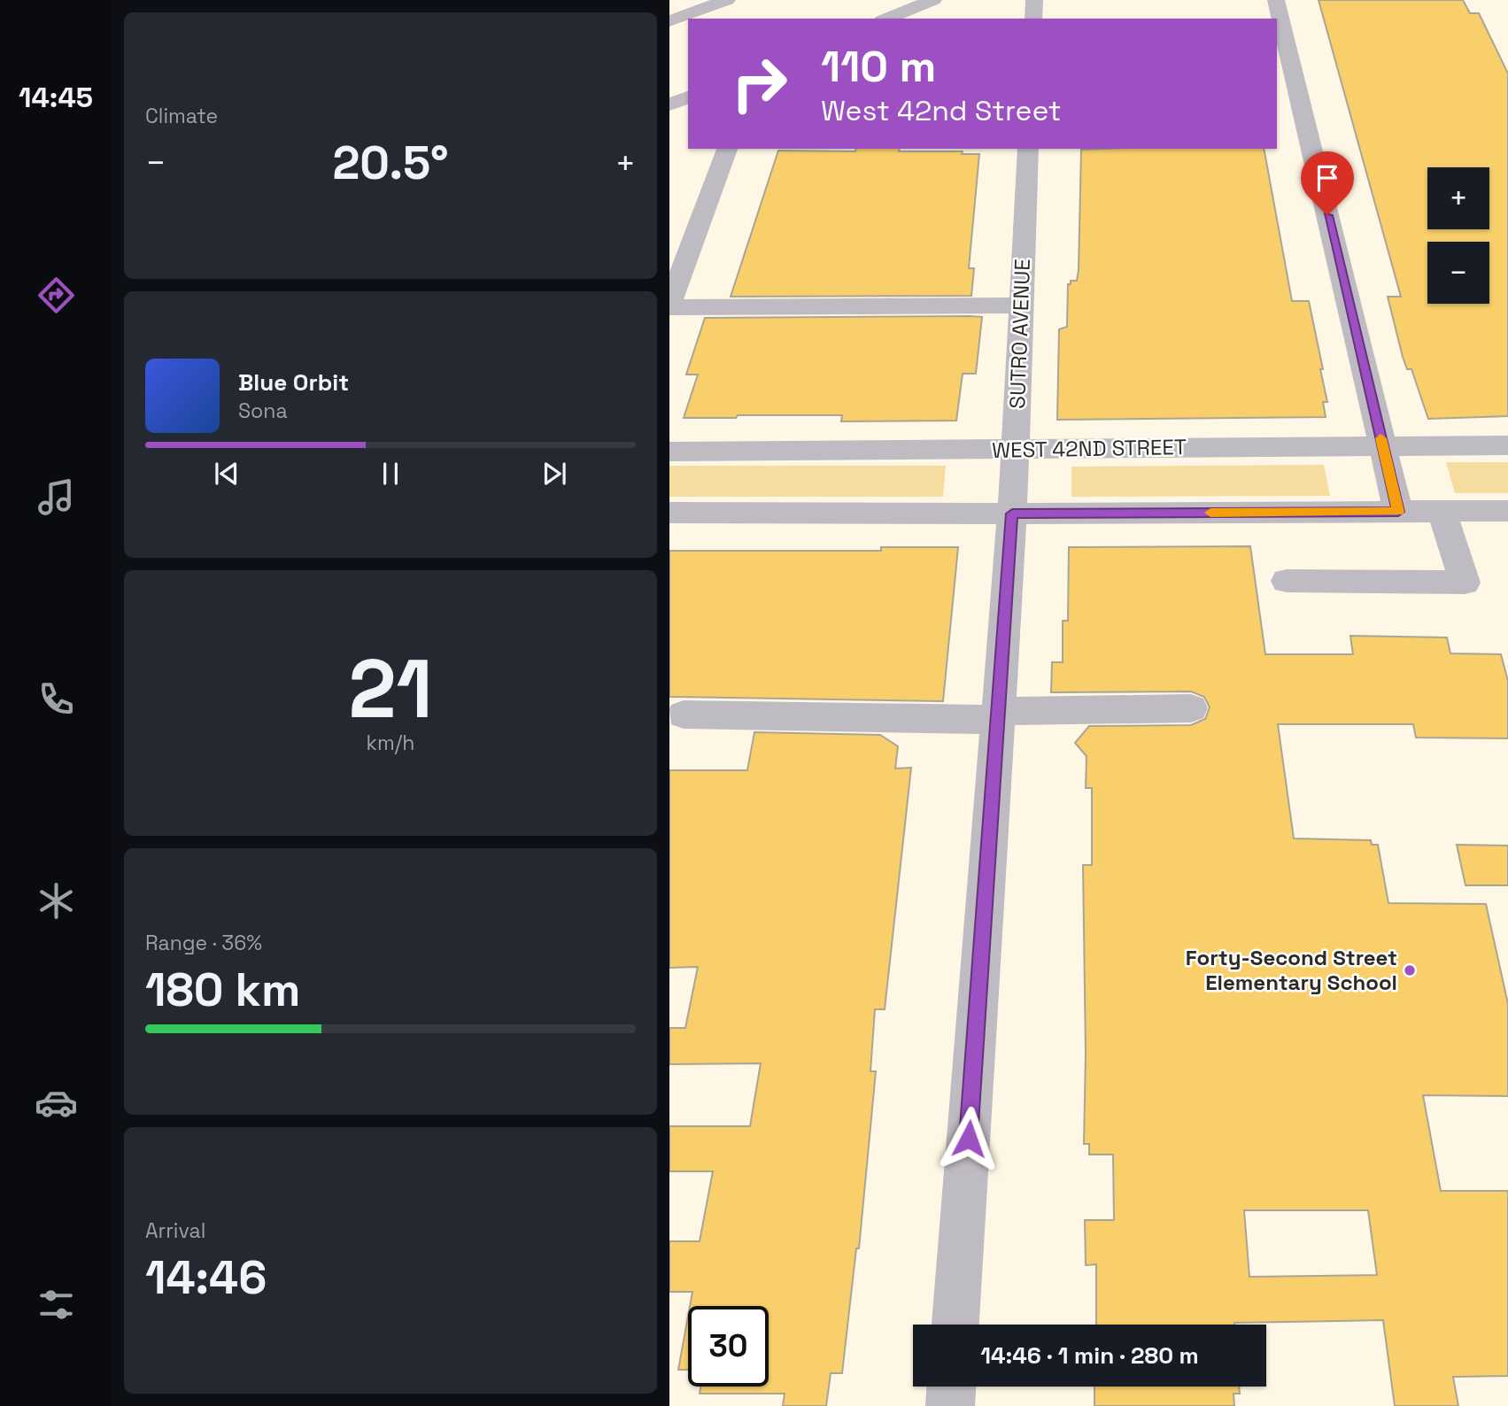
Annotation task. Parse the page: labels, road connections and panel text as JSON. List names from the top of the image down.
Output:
{
  "streets": {
    "street": ["SUTRO AVENUE", "WEST 42ND STREET"]
  },
  "crossings": [
    ["SUTRO AVENUE", "WEST 42ND STREET"]
  ],
  "places": ["Forty-Second Street Elementary School"],
  "page": {
    "tabs": "14:45",
    "tile": [
      "Climate",
      ["21", "km/h"],
      ["Range · 36%", "180 km"],
      ["Arrival", "14:46"]
    ],
    "turn": ["110 m", "West 42nd Street"],
    "heat": ["−", "20.5°", "+"],
    "map_buttons": ["+", "−"],
    "song": ["Blue Orbit", "Sona"],
    "limit": "30",
    "trip": "14:46 · 1 min · 280 m"
  }
}
